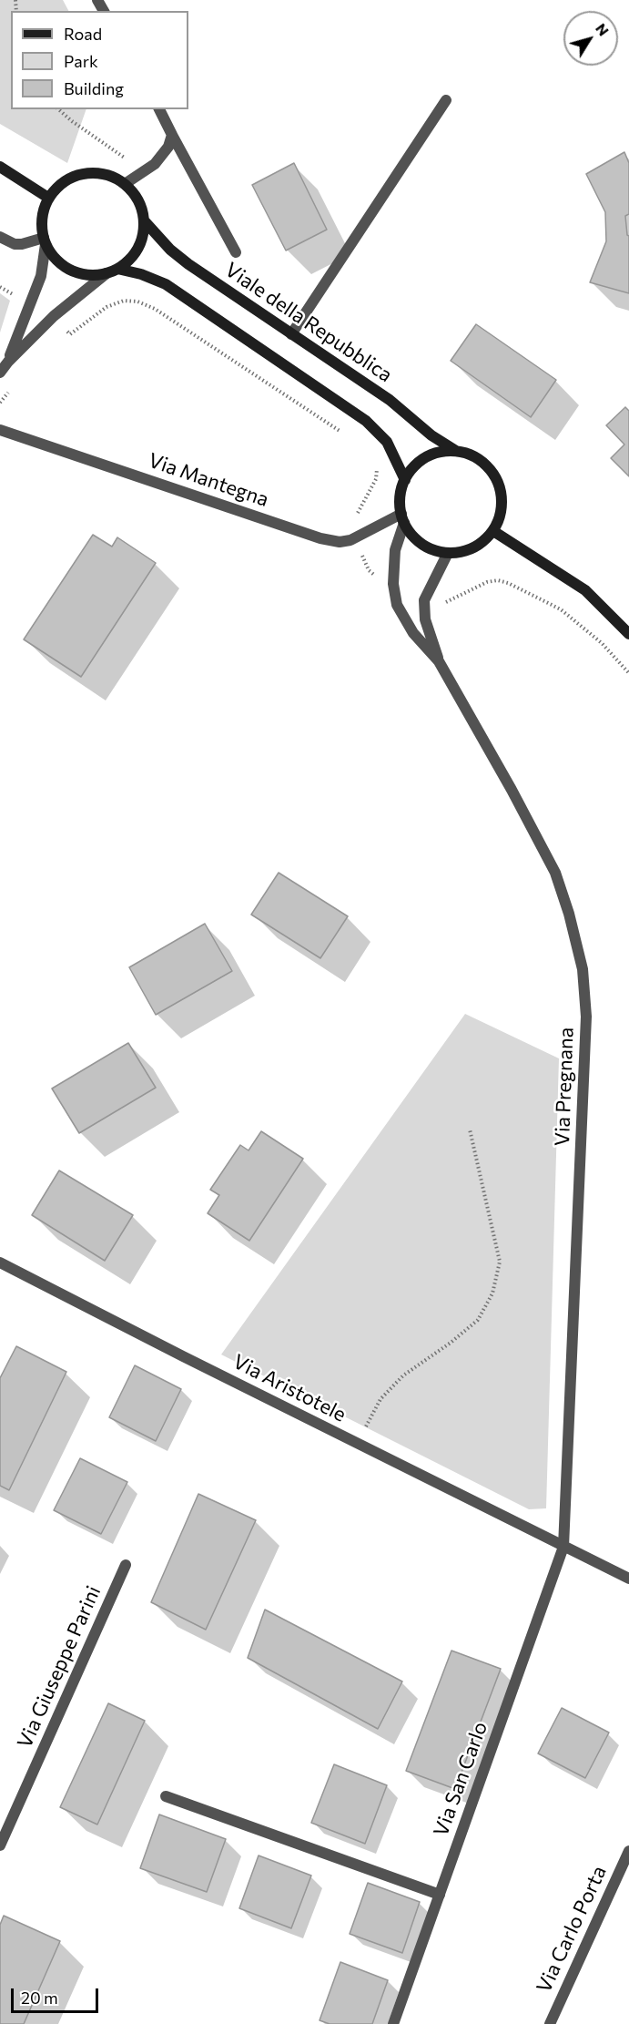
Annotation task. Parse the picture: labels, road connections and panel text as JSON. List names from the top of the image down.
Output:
{
  "streets": {
    "street": [
      "Viale della Repubblica",
      "Via Mantegna",
      "Via Pregnana",
      "Via Aristotele",
      "Via Giuseppe Parini",
      "Via San Carlo",
      "Via Carlo Porta"
    ]
  },
  "crossings": [
    ["Viale della Repubblica", "Via Mantegna"],
    ["Viale della Repubblica", "Via Pregnana"],
    ["Via Mantegna", "Via Pregnana"],
    ["Via Pregnana", "Via Aristotele"],
    ["Via Pregnana", "Via San Carlo"],
    ["Via Aristotele", "Via San Carlo"]
  ],
  "legend": ["Road", "Park", "Building"],
  "scale_bar": "20 m",
  "north": "top right"
}
